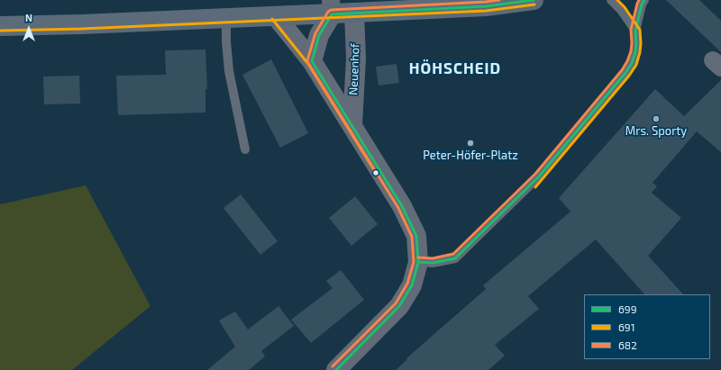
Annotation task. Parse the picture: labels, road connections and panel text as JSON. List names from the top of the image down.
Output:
{
  "streets": {
    "street": ["Neuenhof"]
  },
  "districts": ["HÖHSCHEID"],
  "places": ["Mrs. Sporty", "Peter-Höfer-Platz"],
  "lines": ["transit line 699", "transit line 691", "transit line 682"],
  "legend": ["699", "691", "682"],
  "north": "top"
}
